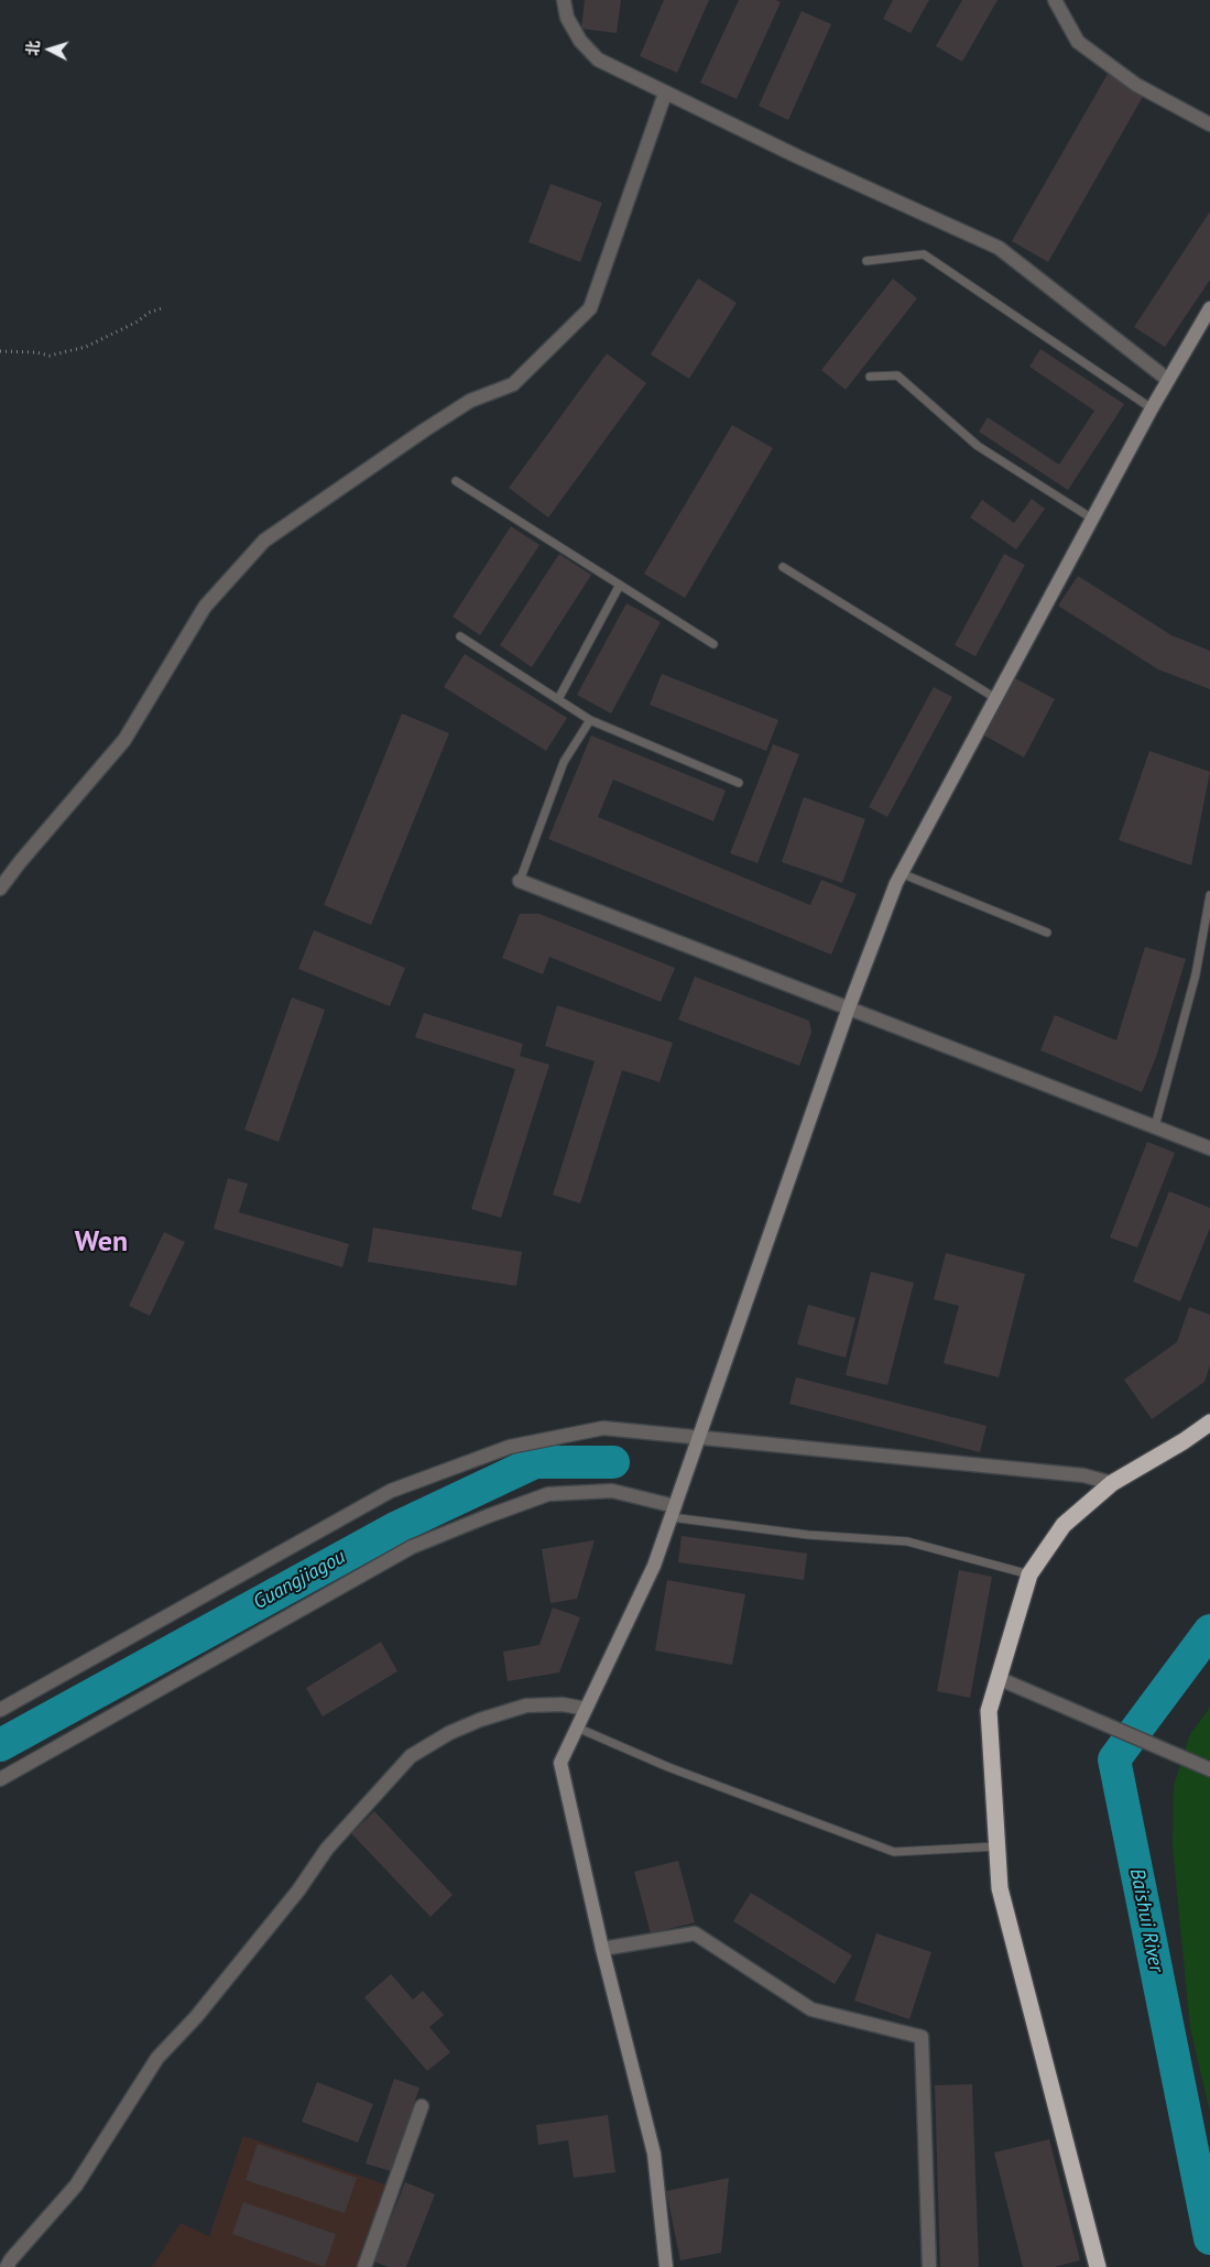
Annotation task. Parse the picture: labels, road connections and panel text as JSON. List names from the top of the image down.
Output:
{
  "districts": ["Wen"],
  "water": ["Guangjiagou", "Baishui River"],
  "north": "left"
}
